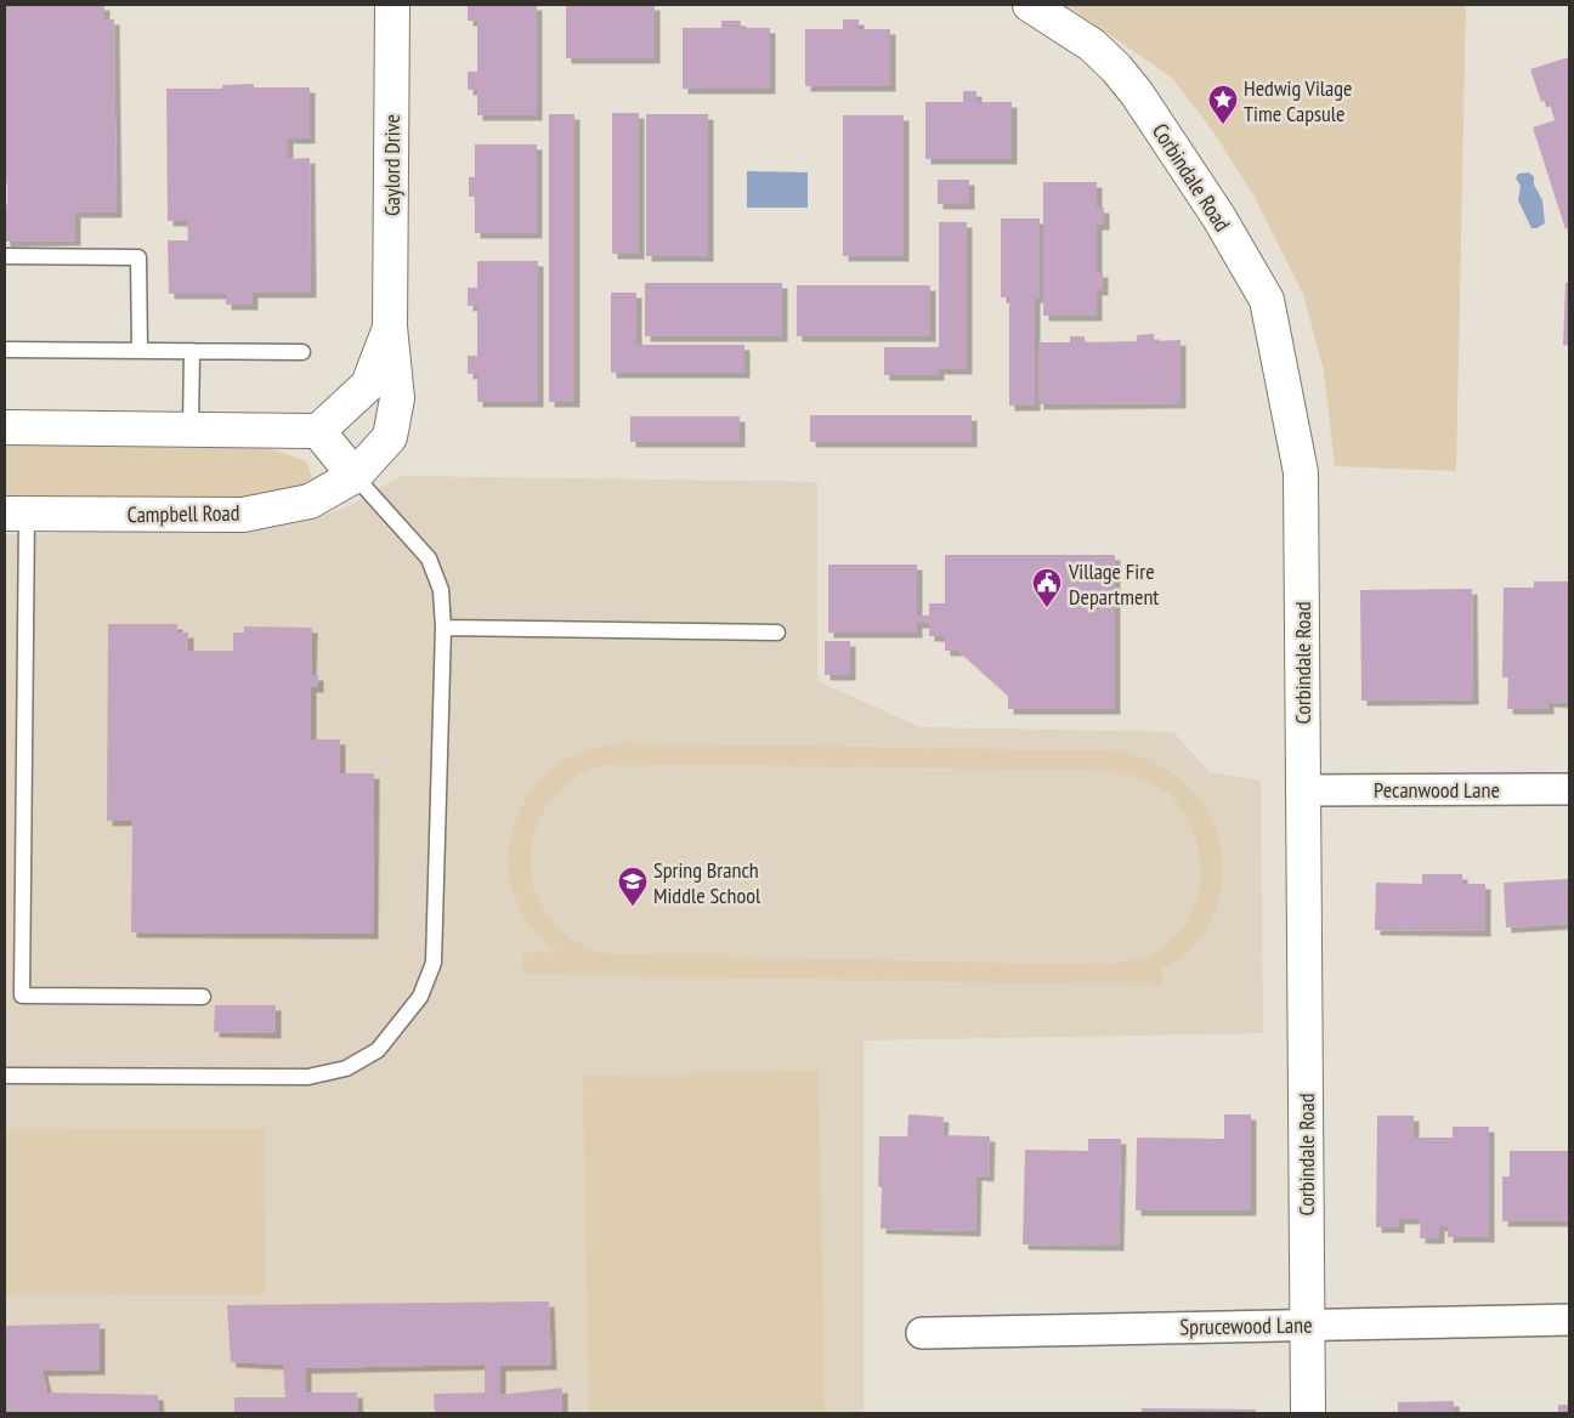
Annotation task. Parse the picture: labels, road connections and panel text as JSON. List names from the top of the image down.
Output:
{
  "streets": {
    "street": [
      "Gaylord Drive",
      "Corbindale Road",
      "Campbell Road",
      "Pecanwood Lane",
      "Sprucewood Lane"
    ]
  },
  "crossings": [
    ["Gaylord Drive", "Campbell Road"],
    ["Corbindale Road", "Pecanwood Lane"],
    ["Corbindale Road", "Sprucewood Lane"]
  ],
  "places": {
    "place": ["Hedwig Vilage Time Capsule"],
    "public building": ["Village Fire Department"],
    "school or university": ["Spring Branch Middle School"]
  }
}
